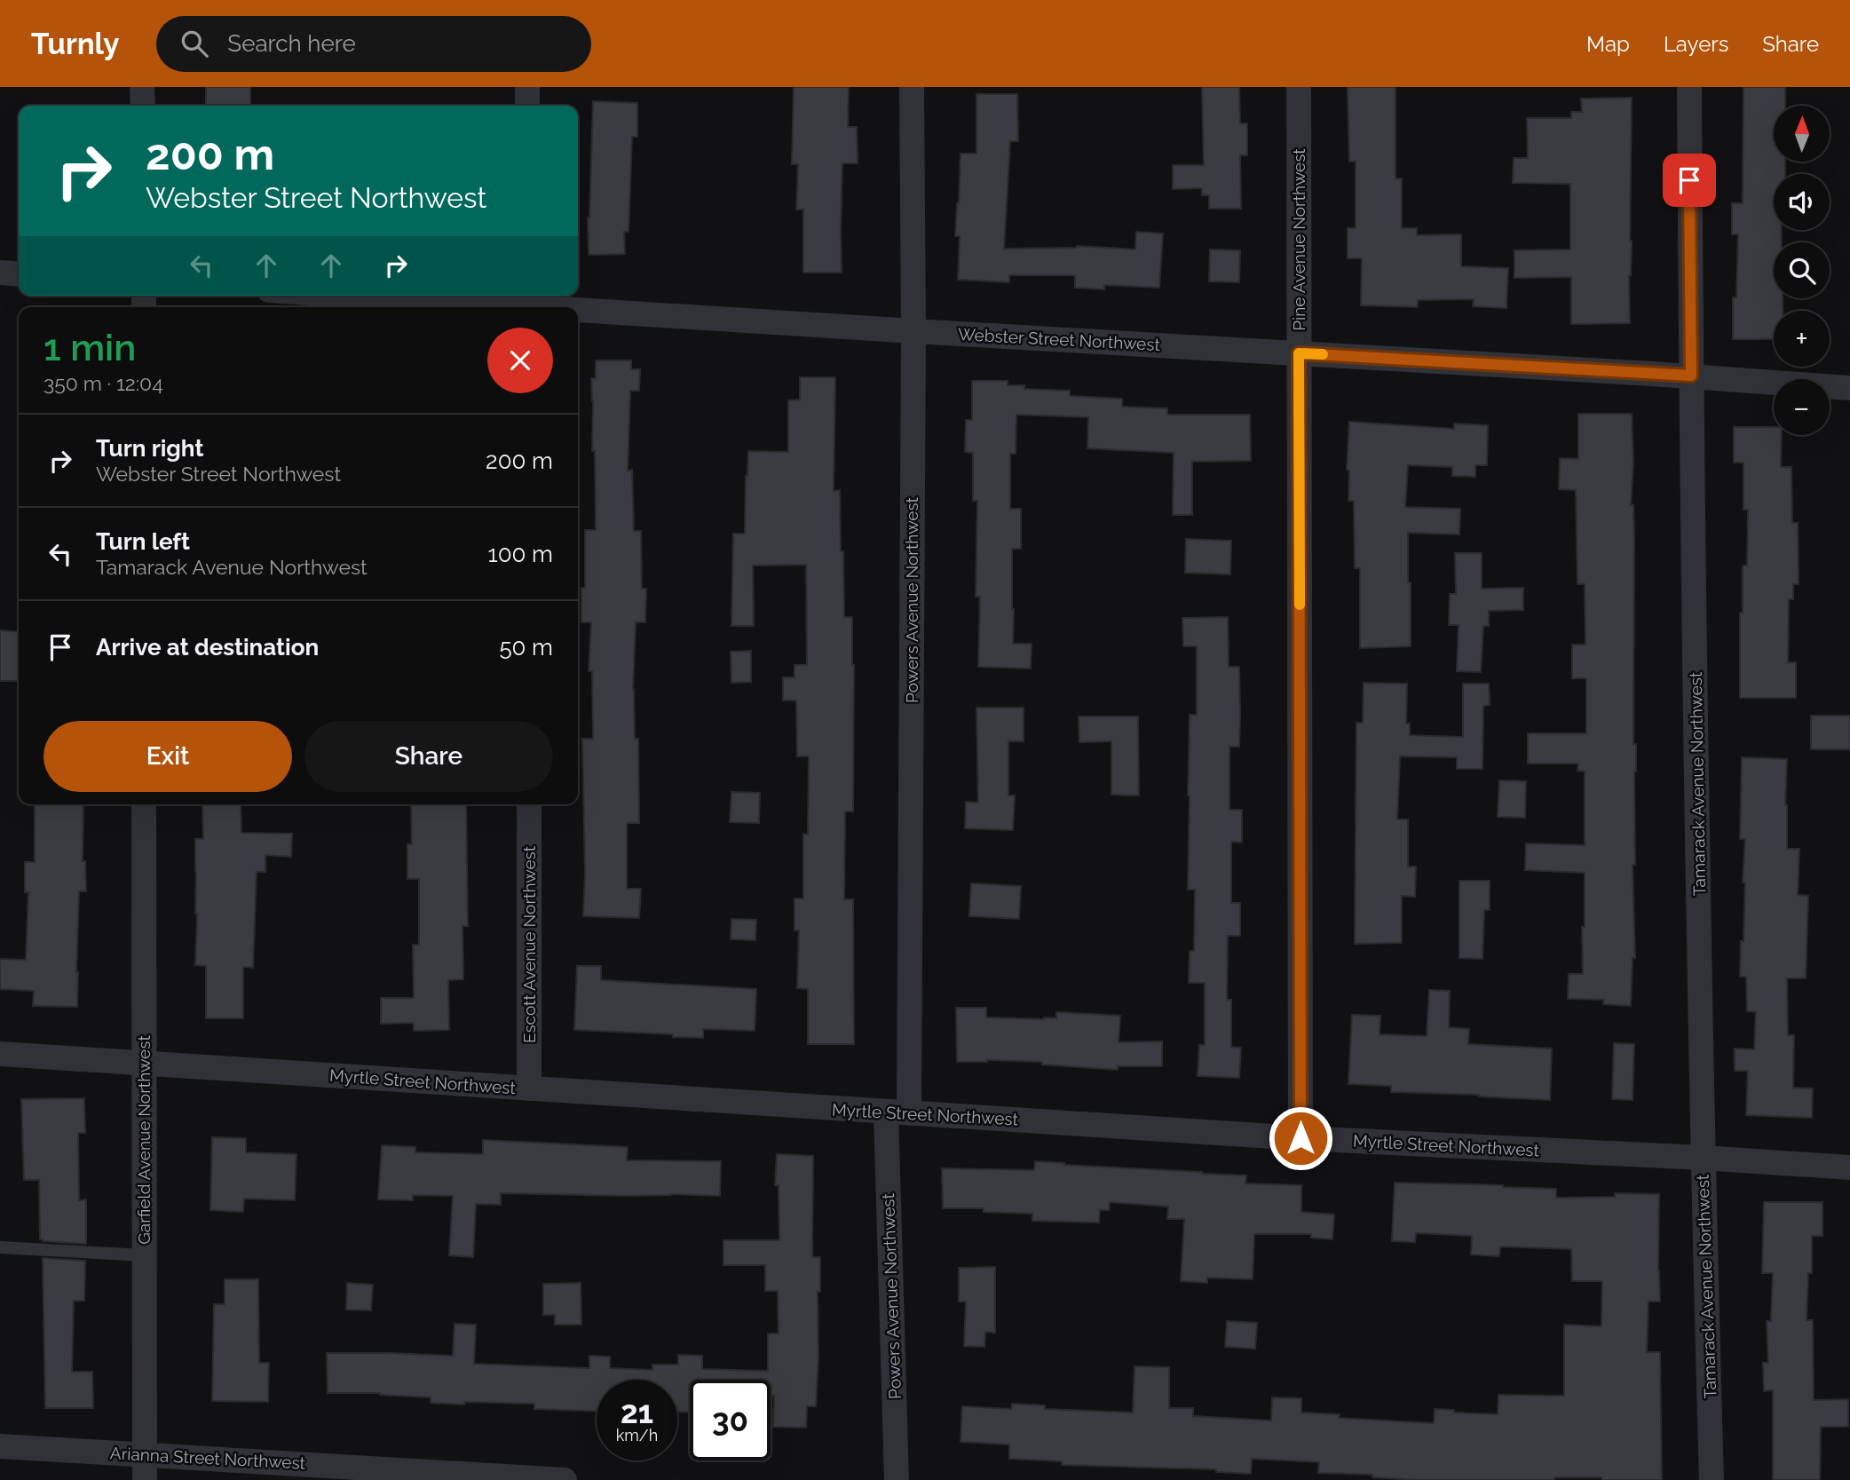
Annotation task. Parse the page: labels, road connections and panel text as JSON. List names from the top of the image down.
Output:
{
  "streets": {
    "street": [
      "Pine Avenue Northwest",
      "Webster Street Northwest",
      "Powers Avenue Northwest",
      "Tamarack Avenue Northwest",
      "Escott Avenue Northwest",
      "Myrtle Street Northwest",
      "Garfield Avenue Northwest",
      "Arianna Street Northwest"
    ]
  },
  "crossings": [
    ["Pine Avenue Northwest", "Webster Street Northwest"],
    ["Pine Avenue Northwest", "Myrtle Street Northwest"],
    ["Webster Street Northwest", "Powers Avenue Northwest"],
    ["Webster Street Northwest", "Tamarack Avenue Northwest"],
    ["Powers Avenue Northwest", "Myrtle Street Northwest"],
    ["Tamarack Avenue Northwest", "Myrtle Street Northwest"],
    ["Escott Avenue Northwest", "Myrtle Street Northwest"],
    ["Myrtle Street Northwest", "Garfield Avenue Northwest"],
    ["Garfield Avenue Northwest", "Arianna Street Northwest"]
  ],
  "north": "top",
  "page": {
    "header": "Turnly",
    "search": "Search here",
    "nav": ["Map", "Layers", "Share"],
    "map_buttons": ["+", "−"],
    "turn": ["200 m", "Webster Street Northwest"],
    "heading": ["1 min", "350 m · 12:04"],
    "list": [
      {
        "name": "Turn right",
        "note": "Webster Street Northwest",
        "value": "200 m"
      },
      {
        "name": "Turn left",
        "note": "Tamarack Avenue Northwest",
        "value": "100 m"
      },
      {
        "name": "Arrive at destination",
        "value": "50 m"
      }
    ],
    "buttons": ["Exit", "Share"],
    "speed": "21 km/h",
    "limit": "30"
  }
}
